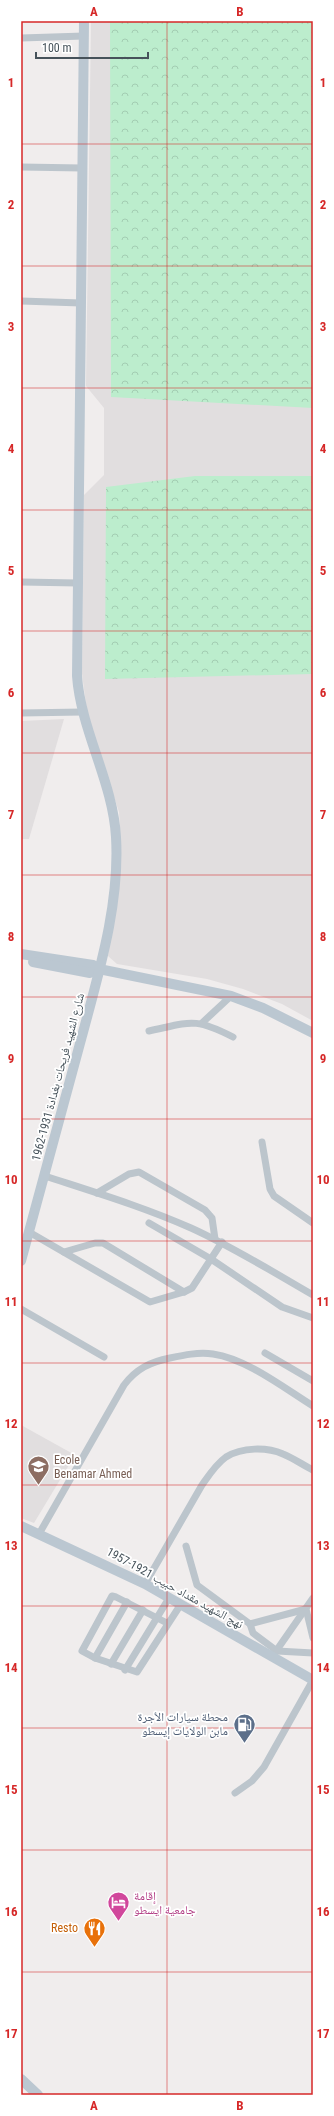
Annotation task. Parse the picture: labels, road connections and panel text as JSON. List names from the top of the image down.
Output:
{
  "streets": {
    "main road": ["شارع الشهيد فريحات بغدادة 1931-1962", "نهج الشهيد مقداد حبيب 1921-1957"]
  },
  "places": {
    "school or university": ["Ecole Benamar Ahmed"],
    "fuel station": ["محطة سيارات الأجرة مابن الولايات إيسطو"],
    "hotel": ["إقامة جامعية ايسطو"],
    "restaurant": ["Resto"]
  },
  "scale_bar": "100 m",
  "grid": {
    "columns": ["A", "B"],
    "rows": [
      "1",
      "2",
      "3",
      "4",
      "5",
      "6",
      "7",
      "8",
      "9",
      "10",
      "11",
      "12",
      "13",
      "14",
      "15",
      "16",
      "17"
    ]
  }
}
